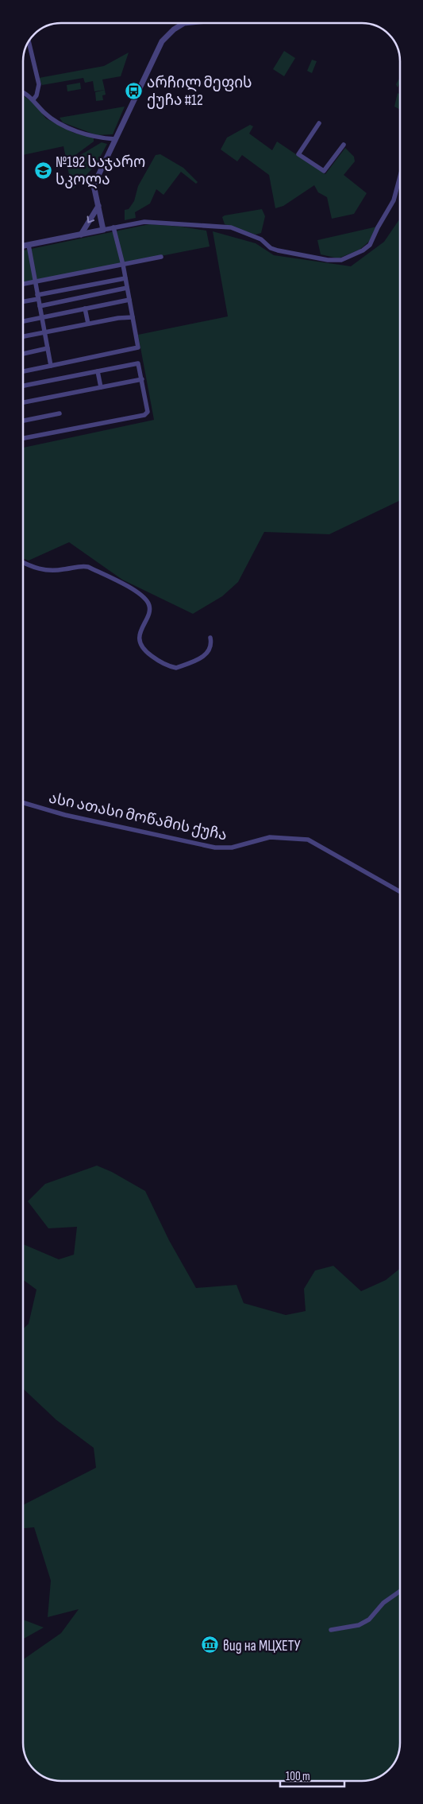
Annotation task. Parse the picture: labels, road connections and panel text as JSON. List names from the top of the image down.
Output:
{
  "streets": {
    "street": ["ასი ათასი მოწამის ქუჩა"]
  },
  "places": {
    "bus stop": ["არჩილ მეფის ქუჩა #12"],
    "school or university": ["№192 საჯარო სკოლა"],
    "museum": ["вид на МЦХЕТУ"]
  },
  "scale_bar": "100 m"
}
